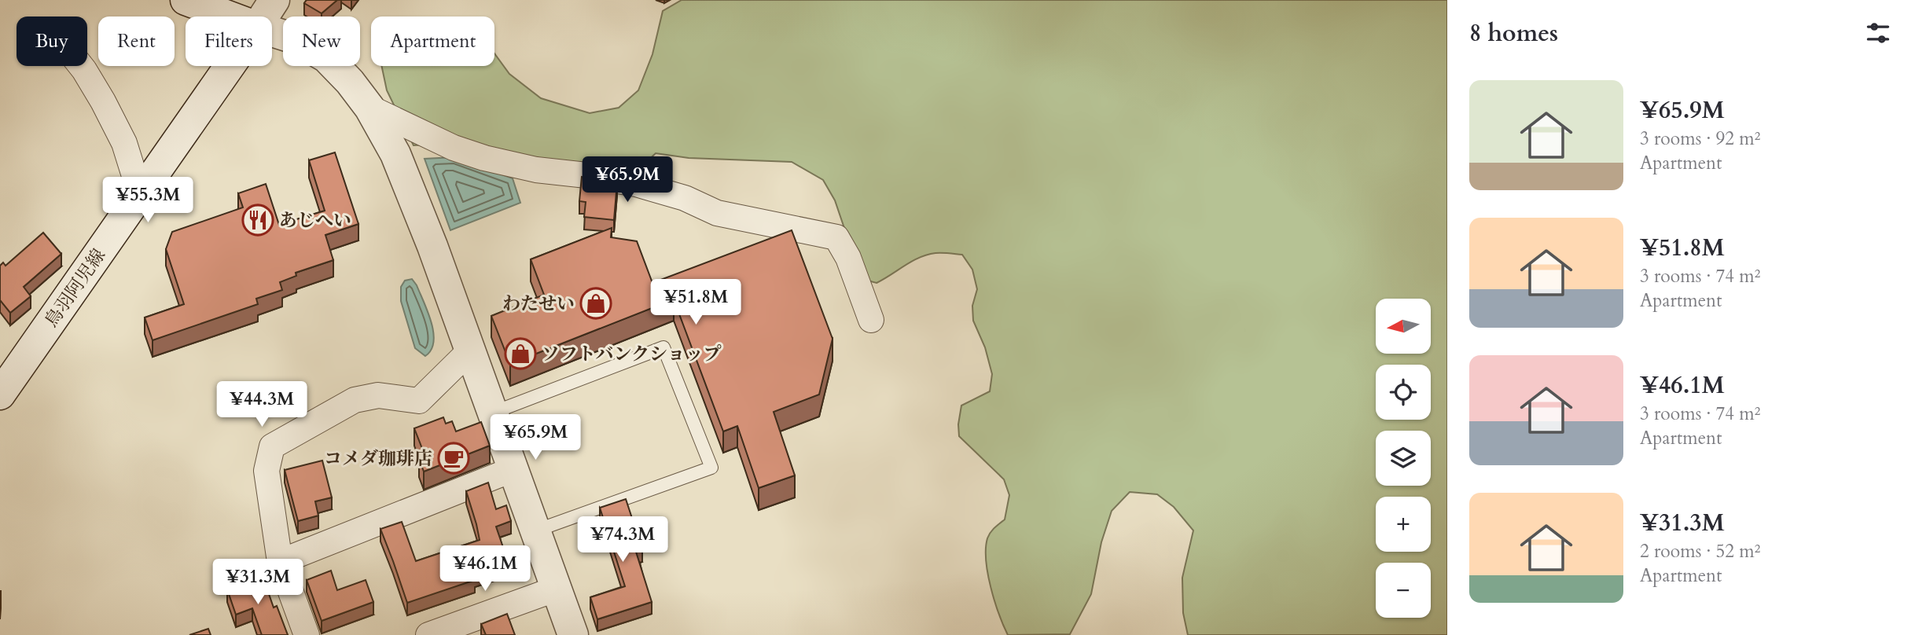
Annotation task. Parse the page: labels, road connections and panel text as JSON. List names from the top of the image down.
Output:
{
  "streets": {
    "street": ["鳥羽阿児線"]
  },
  "places": {
    "restaurant": ["あじへい"],
    "shop": ["わたせい", "ソフトバンクショップ"],
    "cafe": ["コメダ珈琲店"]
  },
  "north": "left",
  "page": {
    "heading": "8 homes",
    "chip": [
      "Buy",
      "Rent",
      "Filters",
      "New",
      "Apartment"
    ],
    "list": [
      {
        "name": "¥65.9M",
        "note": "3 rooms · 92 m² · Apartment"
      },
      {
        "name": "¥51.8M",
        "note": "3 rooms · 74 m² · Apartment"
      },
      {
        "name": "¥46.1M",
        "note": "3 rooms · 74 m² · Apartment"
      },
      {
        "name": "¥31.3M",
        "note": "2 rooms · 52 m² · Apartment"
      }
    ],
    "price": [
      "¥65.9M",
      "¥55.3M",
      "¥51.8M",
      "¥44.3M",
      "¥65.9M",
      "¥74.3M",
      "¥46.1M",
      "¥31.3M"
    ],
    "map_buttons": ["+", "−"]
  }
}
